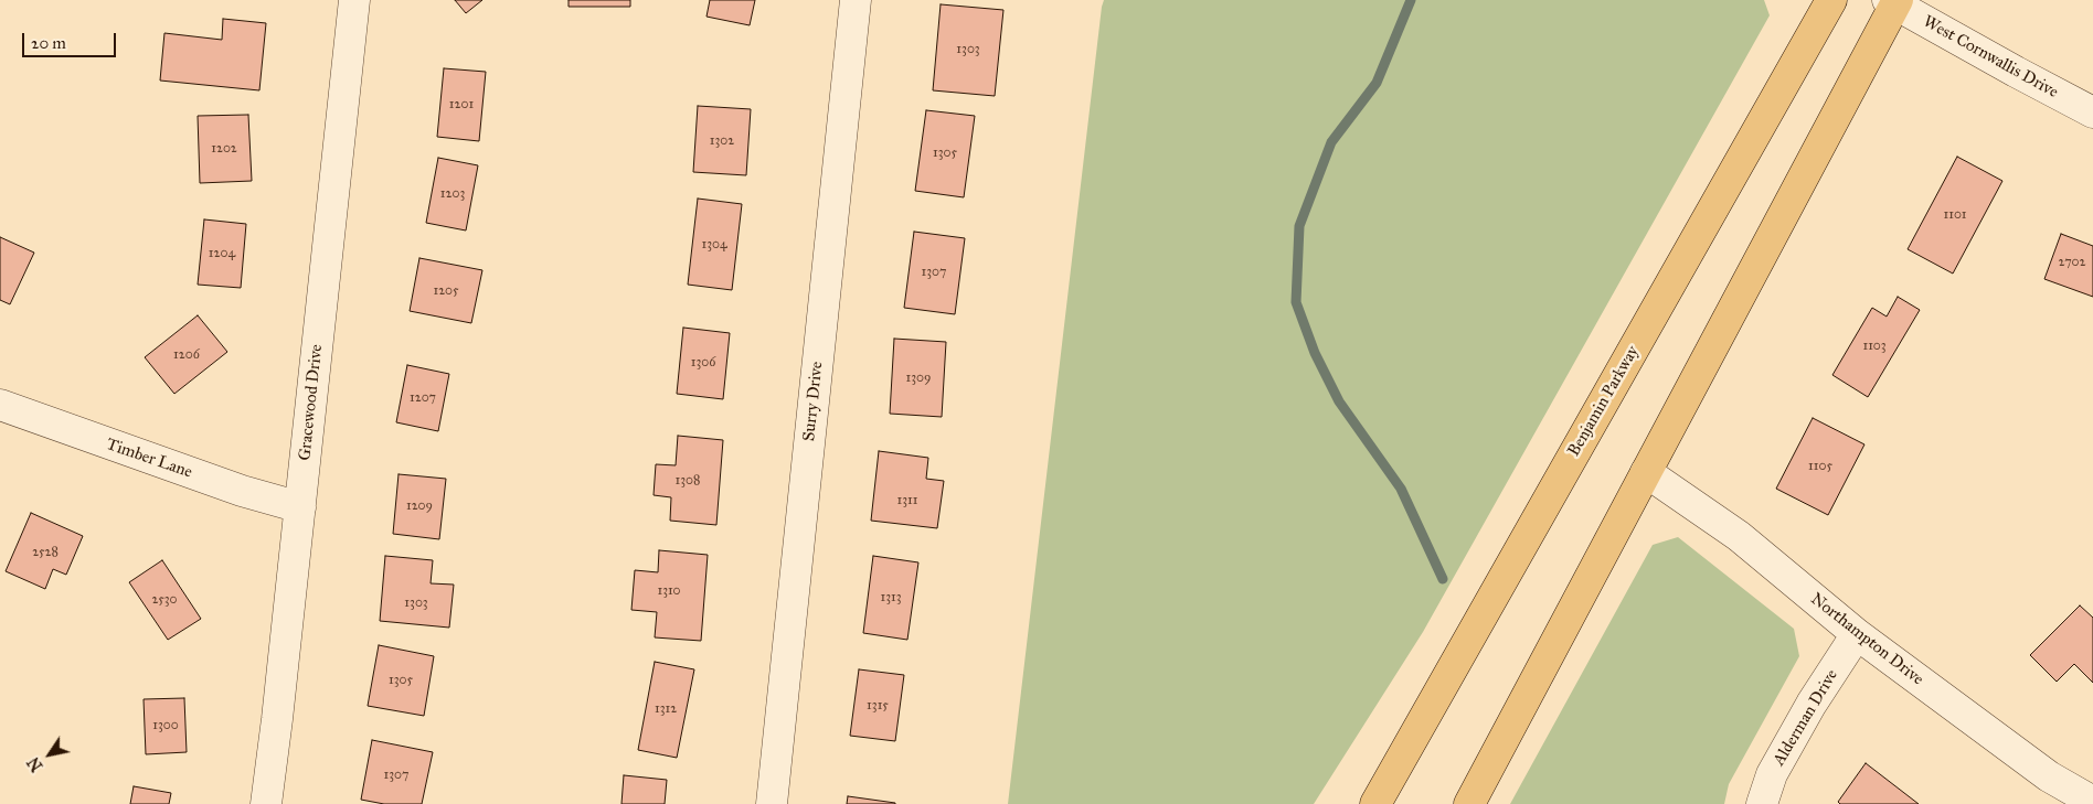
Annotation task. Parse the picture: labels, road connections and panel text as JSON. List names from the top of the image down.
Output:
{
  "streets": {
    "highway": ["Benjamin Parkway"],
    "street": [
      "West Cornwallis Drive",
      "Surry Drive",
      "Gracewood Drive",
      "Timber Lane",
      "Northampton Drive",
      "Alderman Drive"
    ]
  },
  "crossings": [
    ["Gracewood Drive", "Timber Lane"],
    ["Northampton Drive", "Alderman Drive"]
  ],
  "house_numbers": [
    "1303",
    "1201",
    "1302",
    "1202",
    "1305",
    "1203",
    "1101",
    "1304",
    "1204",
    "2702",
    "1307",
    "1205",
    "1103",
    "1206",
    "1306",
    "1309",
    "1207",
    "1105",
    "1308",
    "1311",
    "1209",
    "2528",
    "1310",
    "1313",
    "2530",
    "1303",
    "1305",
    "1315",
    "1312",
    "1300",
    "1307"
  ],
  "scale_bar": "20 m",
  "north": "bottom left"
}
